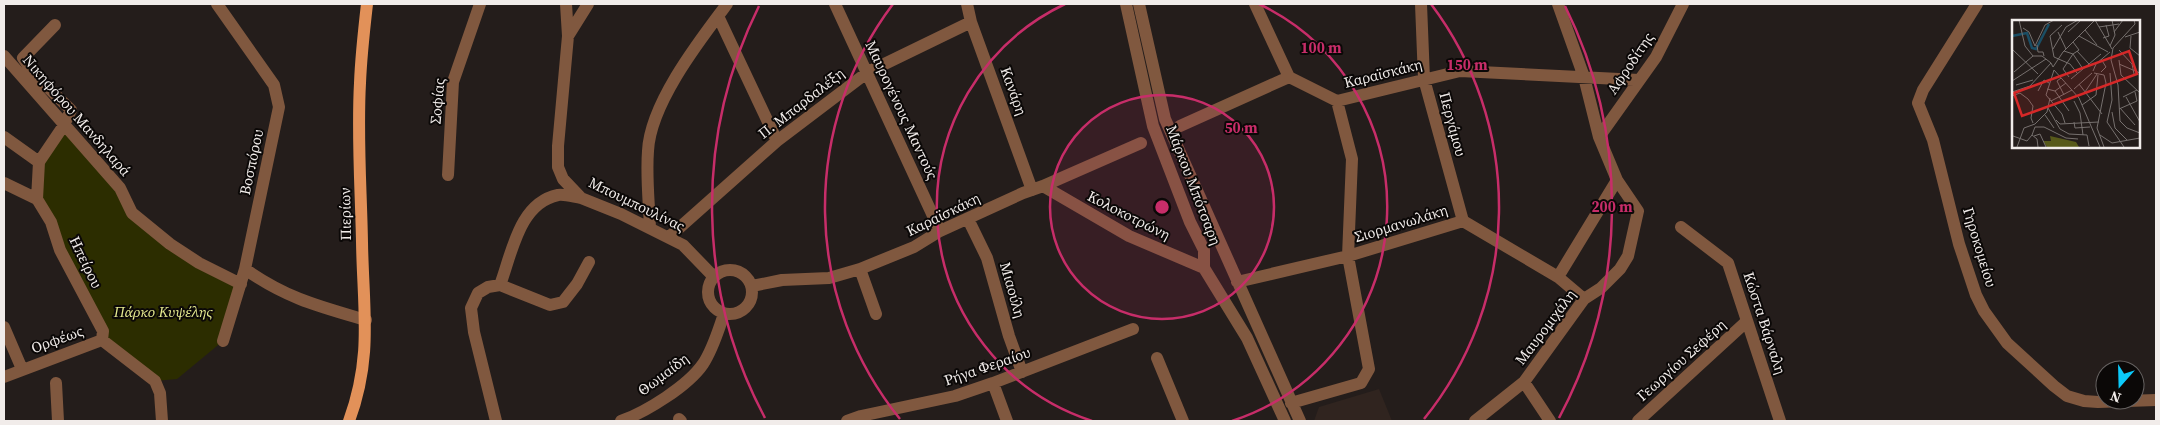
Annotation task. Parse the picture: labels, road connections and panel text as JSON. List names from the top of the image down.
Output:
{
  "streets": {
    "main road": ["Πιερίων"],
    "street": [
      "Αφροδίτης",
      "Καραϊσκάκη",
      "Κανάρη",
      "Σοφίας",
      "Π. Μπαρδαλέξη",
      "Μαυρογένους Μαντούς",
      "Νικηφόρου Μανδηλαρά",
      "Περγάμου",
      "Βοσπόρου",
      "Μάρκου Μπότσαρη",
      "Μπουμπουλίνας",
      "Κολοκοτρώνη",
      "Σιορμανωλάκη",
      "Γηροκομείου",
      "Ηπείρου",
      "Μιαούλη",
      "Κώστα Βάρναλη",
      "Μαυρομιχάλη",
      "Ορφέως",
      "Γεωργίου Σεφέρη",
      "Ρήγα Φεραίου",
      "Θωμαίδη"
    ]
  },
  "crossings": [
    ["Αφροδίτης", "Καραϊσκάκη"],
    ["Αφροδίτης", "Μαυρομιχάλη"],
    ["Καραϊσκάκη", "Κανάρη"],
    ["Καραϊσκάκη", "Μαυρογένους Μαντούς"],
    ["Καραϊσκάκη", "Περγάμου"],
    ["Καραϊσκάκη", "Μπουμπουλίνας"],
    ["Καραϊσκάκη", "Κολοκοτρώνη"],
    ["Καραϊσκάκη", "Μιαούλη"],
    ["Καραϊσκάκη", "Μαυρομιχάλη"],
    ["Καραϊσκάκη", "Θωμαίδη"],
    ["Κανάρη", "Π. Μπαρδαλέξη"],
    ["Κανάρη", "Κολοκοτρώνη"],
    ["Π. Μπαρδαλέξη", "Μαυρογένους Μαντούς"],
    ["Π. Μπαρδαλέξη", "Μπουμπουλίνας"],
    ["Νικηφόρου Μανδηλαρά", "Βοσπόρου"],
    ["Περγάμου", "Σιορμανωλάκη"],
    ["Μάρκου Μπότσαρη", "Κολοκοτρώνη"],
    ["Μάρκου Μπότσαρη", "Σιορμανωλάκη"],
    ["Μπουμπουλίνας", "Θωμαίδη"],
    ["Σιορμανωλάκη", "Μαυρομιχάλη"],
    ["Ηπείρου", "Ορφέως"],
    ["Μιαούλη", "Ρήγα Φεραίου"],
    ["Κώστα Βάρναλη", "Γεωργίου Σεφέρη"]
  ],
  "parks": ["Πάρκο Κυψέλης"],
  "north": "bottom",
  "rings": [
    "100 m",
    "150 m",
    "50 m",
    "200 m"
  ]
}
